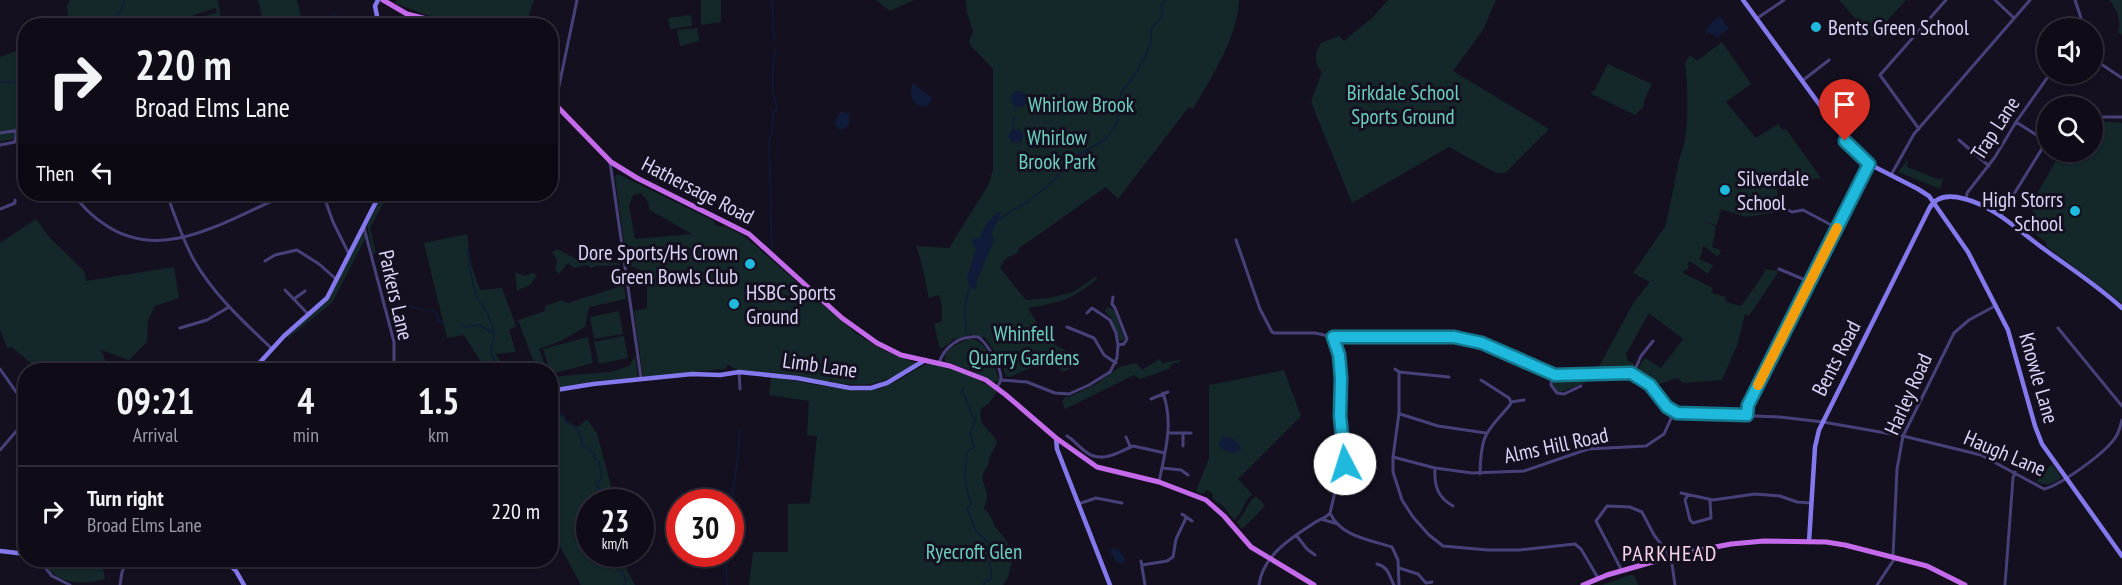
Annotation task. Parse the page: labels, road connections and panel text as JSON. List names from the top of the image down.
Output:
{
  "streets": {
    "main road": ["Hathersage Road"],
    "street": [
      "Trap Lane",
      "Parkers Lane",
      "Bents Road",
      "Limb Lane",
      "Knowle Lane",
      "Harley Road",
      "Alms Hill Road",
      "Haugh Lane"
    ]
  },
  "crossings": [
    ["Hathersage Road", "Limb Lane"],
    ["Bents Road", "Knowle Lane"],
    ["Bents Road", "Haugh Lane"],
    ["Knowle Lane", "Harley Road"],
    ["Knowle Lane", "Haugh Lane"],
    ["Harley Road", "Haugh Lane"],
    ["Alms Hill Road", "Haugh Lane"]
  ],
  "districts": ["PARKHEAD"],
  "parks": [
    "Birkdale School Sports Ground",
    "Whirlow Brook",
    "Whirlow Brook Park",
    "Whinfell Quarry Gardens",
    "Ryecroft Glen"
  ],
  "places": [
    "Bents Green School",
    "Silverdale School",
    "High Storrs School",
    "Dore Sports/Hs Crown Green Bowls Club",
    "HSBC Sports Ground"
  ],
  "page": {
    "turn": ["220 m", "Broad Elms Lane"],
    "then": "Then",
    "eta": [
      "09:21",
      "Arrival",
      "4",
      "min",
      "1.5",
      "km"
    ],
    "list": [
      {
        "name": "Turn right",
        "note": "Broad Elms Lane",
        "value": "220 m"
      }
    ],
    "speed": "23 km/h",
    "limit": "30"
  }
}
